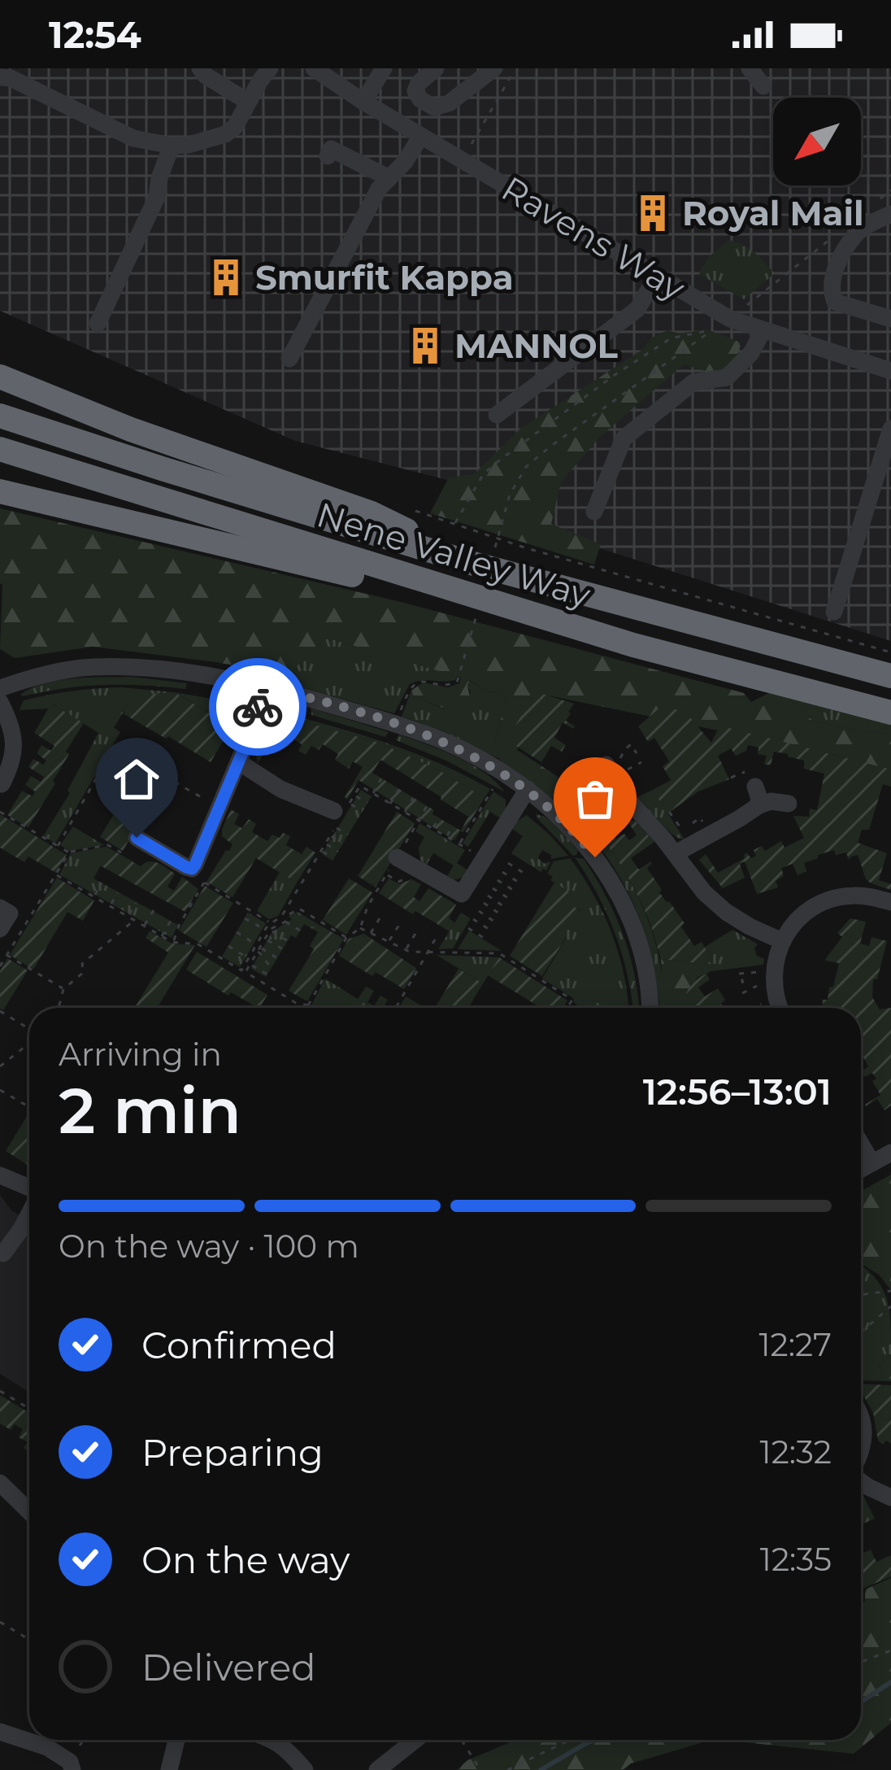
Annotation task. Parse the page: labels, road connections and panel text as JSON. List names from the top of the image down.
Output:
{
  "streets": {
    "highway": ["Nene Valley Way"],
    "street": ["Ravens Way"]
  },
  "places": {
    "building": ["Royal Mail", "Smurfit Kappa", "MANNOL"]
  },
  "north": "bottom left",
  "page": {
    "status": "12:54",
    "heading": ["2 min", "Arriving in", "12:56–13:01"],
    "bar": "On the way · 100 m",
    "list": [
      ["Confirmed", "12:27"],
      ["Preparing", "12:32"],
      ["On the way", "12:35"],
      "Delivered"
    ]
  }
}
